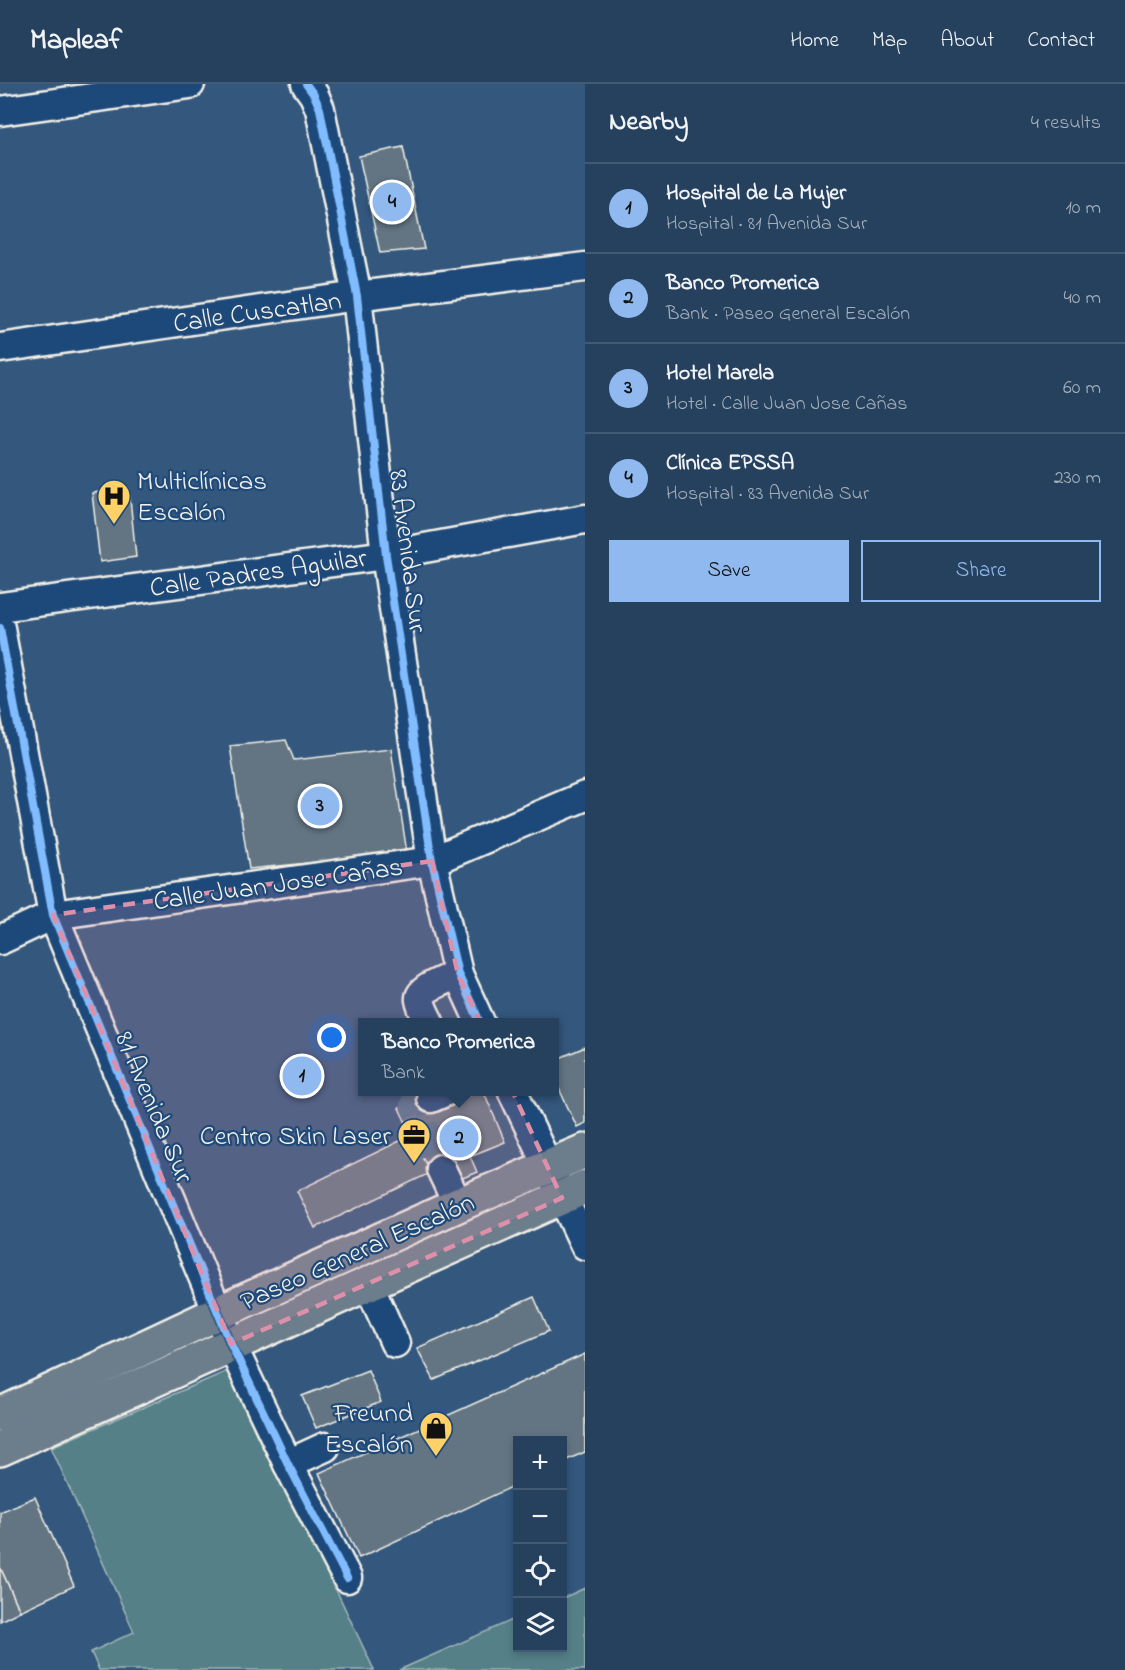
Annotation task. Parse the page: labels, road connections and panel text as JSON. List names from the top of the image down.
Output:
{
  "streets": {
    "main road": ["Paseo General Escalón"],
    "street": [
      "Calle Cuscatlan",
      "83 Avenida Sur",
      "Calle Padres Aguilar",
      "Calle Juan Jose Cañas",
      "81 Avenida Sur"
    ]
  },
  "crossings": [
    ["Calle Cuscatlan", "83 Avenida Sur"],
    ["83 Avenida Sur", "Calle Padres Aguilar"],
    ["83 Avenida Sur", "Calle Juan Jose Cañas"],
    ["Calle Juan Jose Cañas", "81 Avenida Sur"],
    ["81 Avenida Sur", "Paseo General Escalón"]
  ],
  "places": {
    "hospital": ["Multiclínicas Escalón"],
    "office": ["Centro Skin Laser"],
    "shop": ["Freund Escalón"]
  },
  "page": {
    "header": "Mapleaf",
    "nav": [
      "Home",
      "Map",
      "About",
      "Contact"
    ],
    "heading": ["Nearby", "4 results"],
    "list": [
      {
        "mark": "1",
        "name": "Hospital de La Mujer",
        "note": "Hospital · 81 Avenida Sur",
        "value": "10 m"
      },
      {
        "mark": "2",
        "name": "Banco Promerica",
        "note": "Bank · Paseo General Escalón",
        "value": "40 m"
      },
      {
        "mark": "3",
        "name": "Hotel Marela",
        "note": "Hotel · Calle Juan Jose Cañas",
        "value": "60 m"
      },
      {
        "mark": "4",
        "name": "Clínica EPSSA",
        "note": "Hospital · 83 Avenida Sur",
        "value": "230 m"
      }
    ],
    "pins": [
      "4",
      "3",
      "1",
      "2"
    ],
    "buttons": ["Save", "Share"],
    "popup": ["Banco Promerica", "Bank"],
    "map_buttons": ["+", "−"]
  }
}
